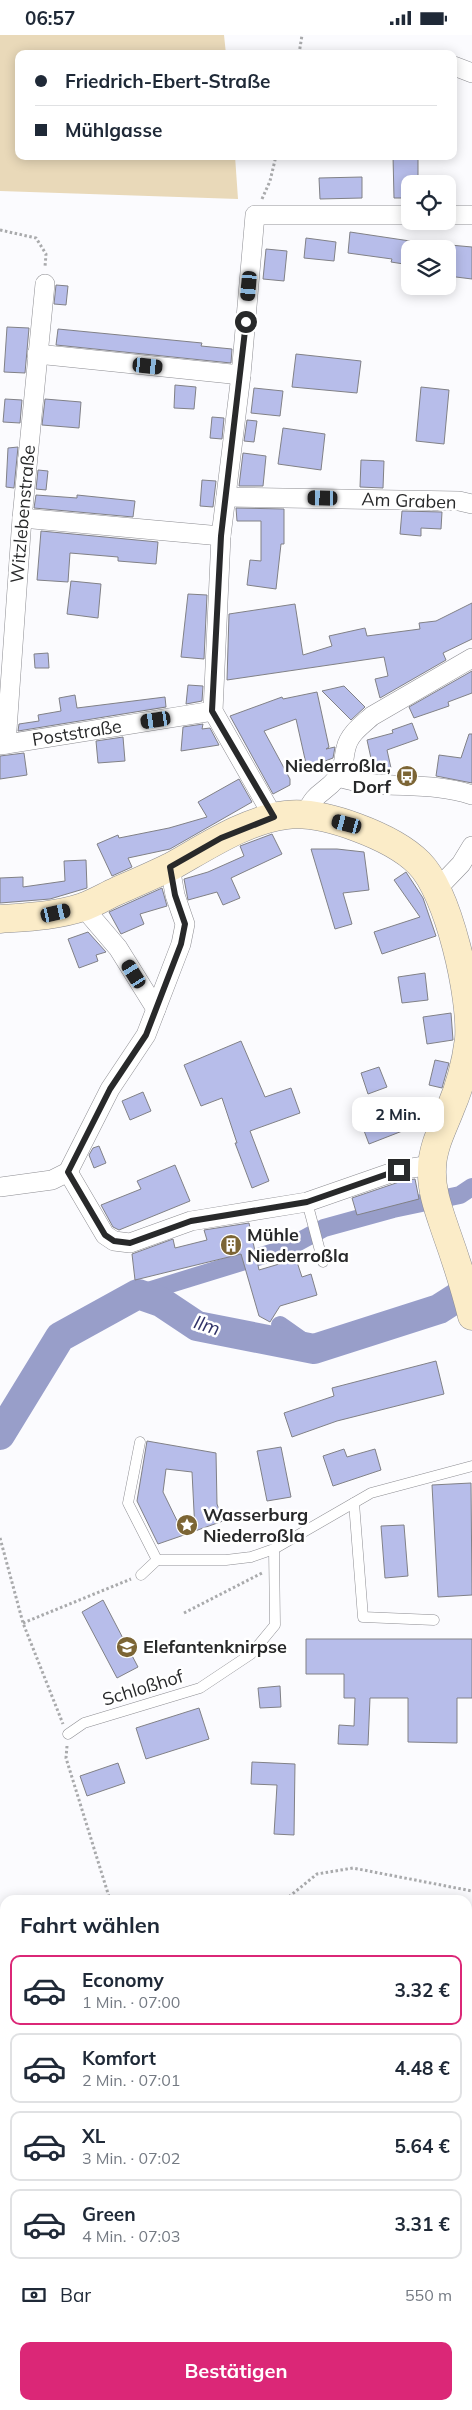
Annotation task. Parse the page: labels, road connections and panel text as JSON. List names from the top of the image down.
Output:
{
  "streets": {
    "street": ["Am Graben", "Witzlebenstraße", "Poststraße"],
    "lane": ["Schloßhof"]
  },
  "crossings": [
    ["Witzlebenstraße", "Poststraße"]
  ],
  "water": ["Ilm"],
  "places": {
    "bus stop": ["Niederroßla, Dorf"],
    "building": ["Mühle Niederroßla"],
    "place": ["Wasserburg Niederroßla"],
    "school or university": ["Elefantenknirpse"]
  },
  "page": {
    "status": "06:57",
    "banner": ["Friedrich-Ebert-Straße", "Mühlgasse"],
    "bubble": "2 Min.",
    "heading": "Fahrt wählen",
    "list": [
      {
        "name": "Economy",
        "note": "1 Min. · 07:00",
        "value": "3.32 €"
      },
      {
        "name": "Komfort",
        "note": "2 Min. · 07:01",
        "value": "4.48 €"
      },
      {
        "name": "XL",
        "note": "3 Min. · 07:02",
        "value": "5.64 €"
      },
      {
        "name": "Green",
        "note": "4 Min. · 07:03",
        "value": "3.31 €"
      }
    ],
    "pay": ["Bar", "550 m"],
    "buttons": "Bestätigen"
  }
}
